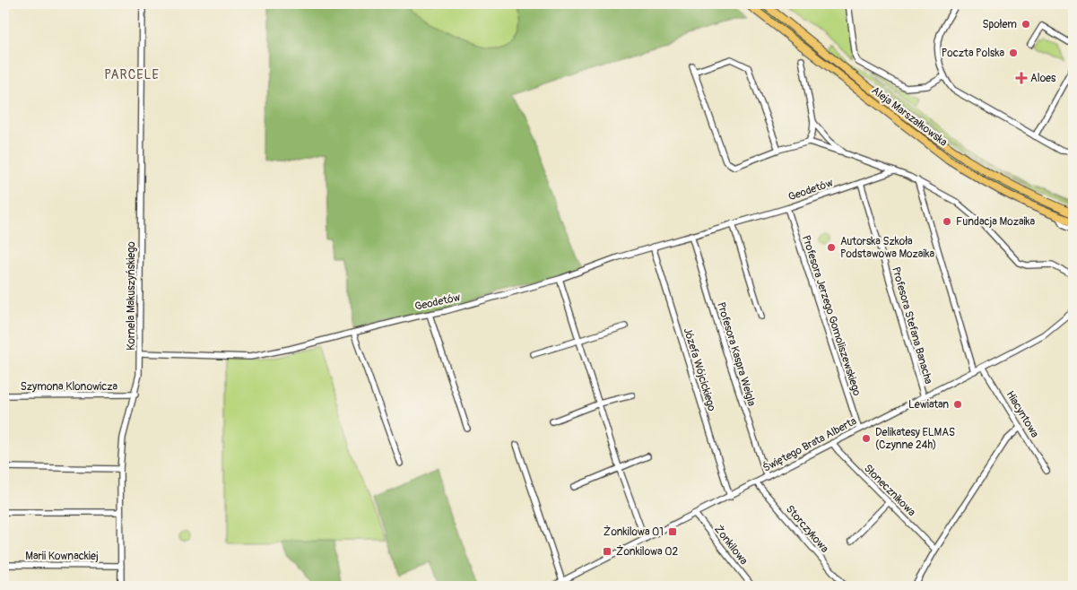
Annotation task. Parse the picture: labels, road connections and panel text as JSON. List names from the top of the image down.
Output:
{
  "streets": {
    "main road": ["Aleja Marszałkowska"],
    "street": [
      "Geodetów",
      "Kornela Makuszyńskiego",
      "Profesora Jerzego Gomoliszewskiego",
      "Profesora Stefana Banacha",
      "Profesora Kaspra Weigla",
      "Józefa Wójcickiego",
      "Szymona Klonowicza",
      "Hiacyntowa",
      "Świętego Brata Alberta",
      "Słonecznikowa",
      "Storczykowa",
      "Żonkilowa",
      "Marii Kownackiej"
    ]
  },
  "crossings": [
    ["Geodetów", "Kornela Makuszyńskiego"],
    ["Geodetów", "Profesora Jerzego Gomoliszewskiego"],
    ["Geodetów", "Profesora Stefana Banacha"],
    ["Geodetów", "Profesora Kaspra Weigla"],
    ["Geodetów", "Józefa Wójcickiego"],
    ["Kornela Makuszyńskiego", "Szymona Klonowicza"],
    ["Kornela Makuszyńskiego", "Marii Kownackiej"],
    ["Profesora Jerzego Gomoliszewskiego", "Świętego Brata Alberta"],
    ["Profesora Stefana Banacha", "Świętego Brata Alberta"],
    ["Profesora Kaspra Weigla", "Świętego Brata Alberta"],
    ["Józefa Wójcickiego", "Świętego Brata Alberta"],
    ["Hiacyntowa", "Świętego Brata Alberta"],
    ["Świętego Brata Alberta", "Słonecznikowa"],
    ["Świętego Brata Alberta", "Storczykowa"],
    ["Świętego Brata Alberta", "Żonkilowa"]
  ],
  "districts": ["PARCELE"],
  "places": {
    "other": [
      "Społem",
      "Poczta Polska",
      "Fundacja Mozaika",
      "Autorska Szkoła Podstawowa Mozaika",
      "Lewiatan",
      "Delikatesy ELMAS (Czynne 24h)"
    ],
    "health": ["Aloes"],
    "transit": ["Żonkilowa 01", "Żonkilowa 02"]
  }
}
